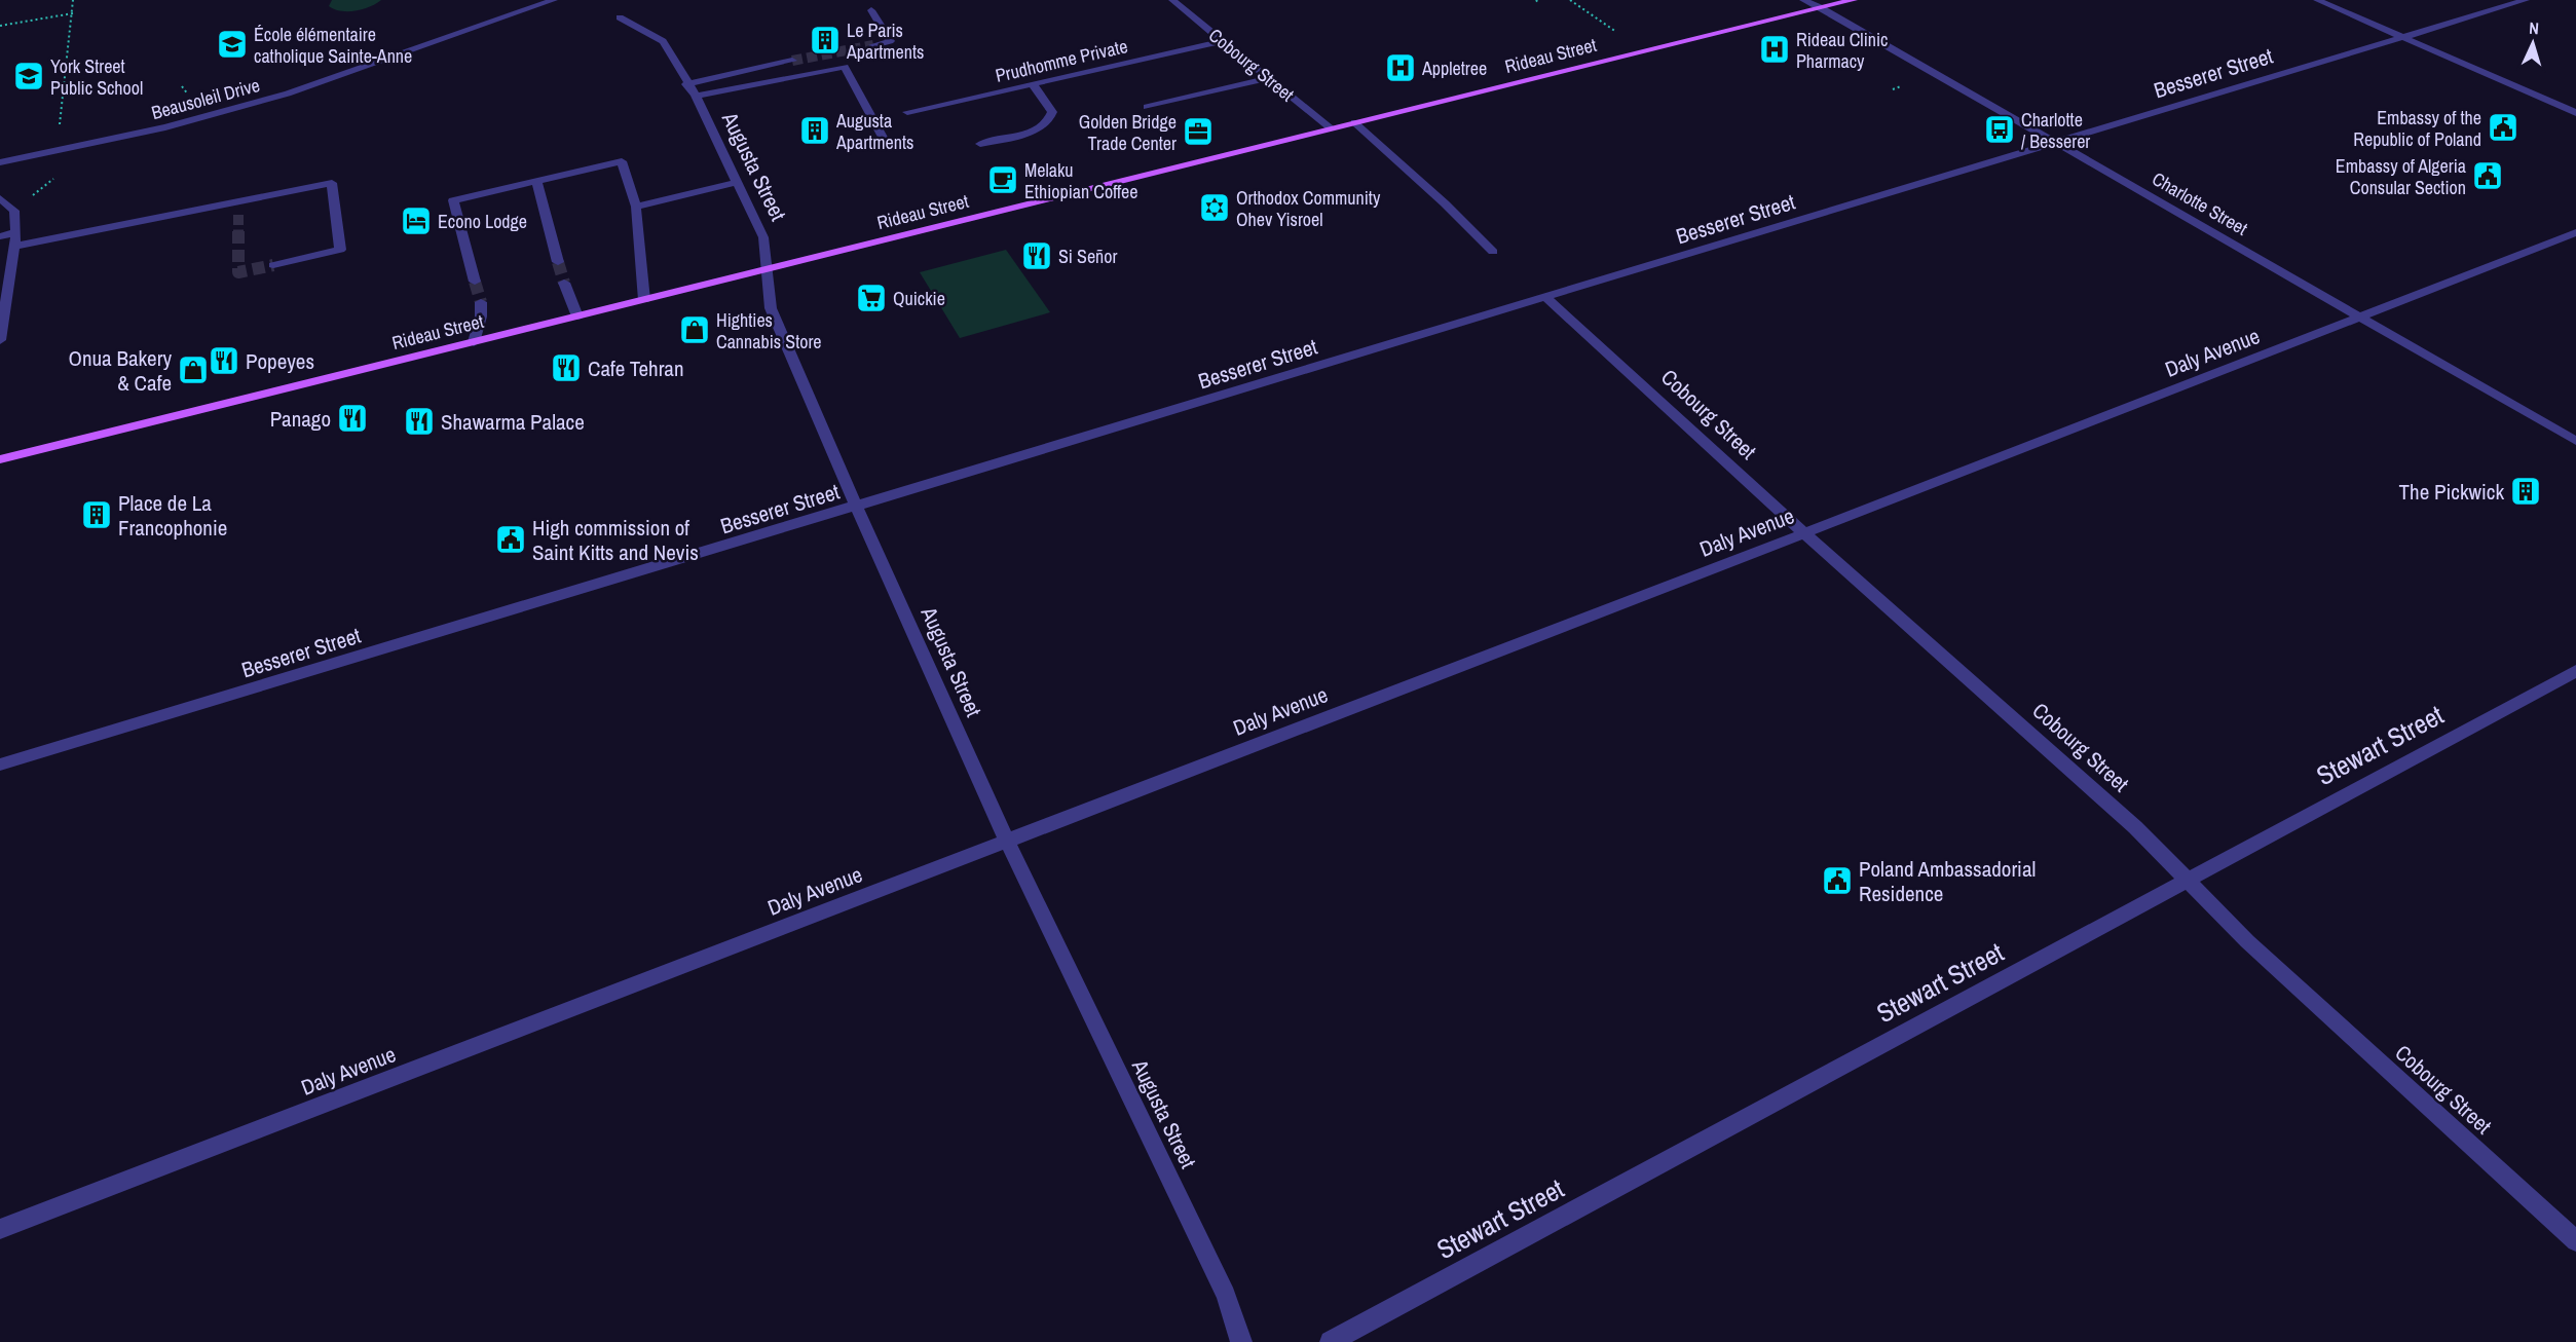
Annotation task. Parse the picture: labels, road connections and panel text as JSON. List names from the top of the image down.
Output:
{
  "streets": {
    "main road": ["Rideau Street"],
    "street": [
      "Prudhomme Private",
      "Cobourg Street",
      "Besserer Street",
      "Beausoleil Drive",
      "Augusta Street",
      "Charlotte Street",
      "Daly Avenue",
      "Stewart Street"
    ]
  },
  "crossings": [
    ["Rideau Street", "Cobourg Street"],
    ["Rideau Street", "Augusta Street"],
    ["Rideau Street", "Charlotte Street"],
    ["Prudhomme Private", "Cobourg Street"],
    ["Cobourg Street", "Besserer Street"],
    ["Cobourg Street", "Daly Avenue"],
    ["Cobourg Street", "Stewart Street"],
    ["Besserer Street", "Augusta Street"],
    ["Besserer Street", "Charlotte Street"],
    ["Augusta Street", "Daly Avenue"],
    ["Charlotte Street", "Daly Avenue"]
  ],
  "places": {
    "building": [
      "Le Paris Apartments",
      "Augusta Apartments",
      "The Pickwick",
      "Place de La Francophonie"
    ],
    "school or university": ["École élémentaire catholique Sainte-Anne", "York Street Public School"],
    "hospital": ["Rideau Clinic Pharmacy", "Appletree"],
    "public building": [
      "Embassy of the Republic of Poland",
      "Embassy of Algeria Consular Section",
      "High commission of Saint Kitts and Nevis",
      "Poland Ambassadorial Residence"
    ],
    "bus stop": ["Charlotte / Besserer"],
    "office": ["Golden Bridge Trade Center"],
    "cafe": ["Melaku Ethiopian Coffee"],
    "synagogue": ["Orthodox Community Ohev Yisroel"],
    "hotel": ["Econo Lodge"],
    "restaurant": [
      "Si Señor",
      "Popeyes",
      "Cafe Tehran",
      "Panago",
      "Shawarma Palace"
    ],
    "supermarket": ["Quickie"],
    "shop": ["Highties Cannabis Store", "Onua Bakery & Cafe"]
  },
  "north": "top"
}
